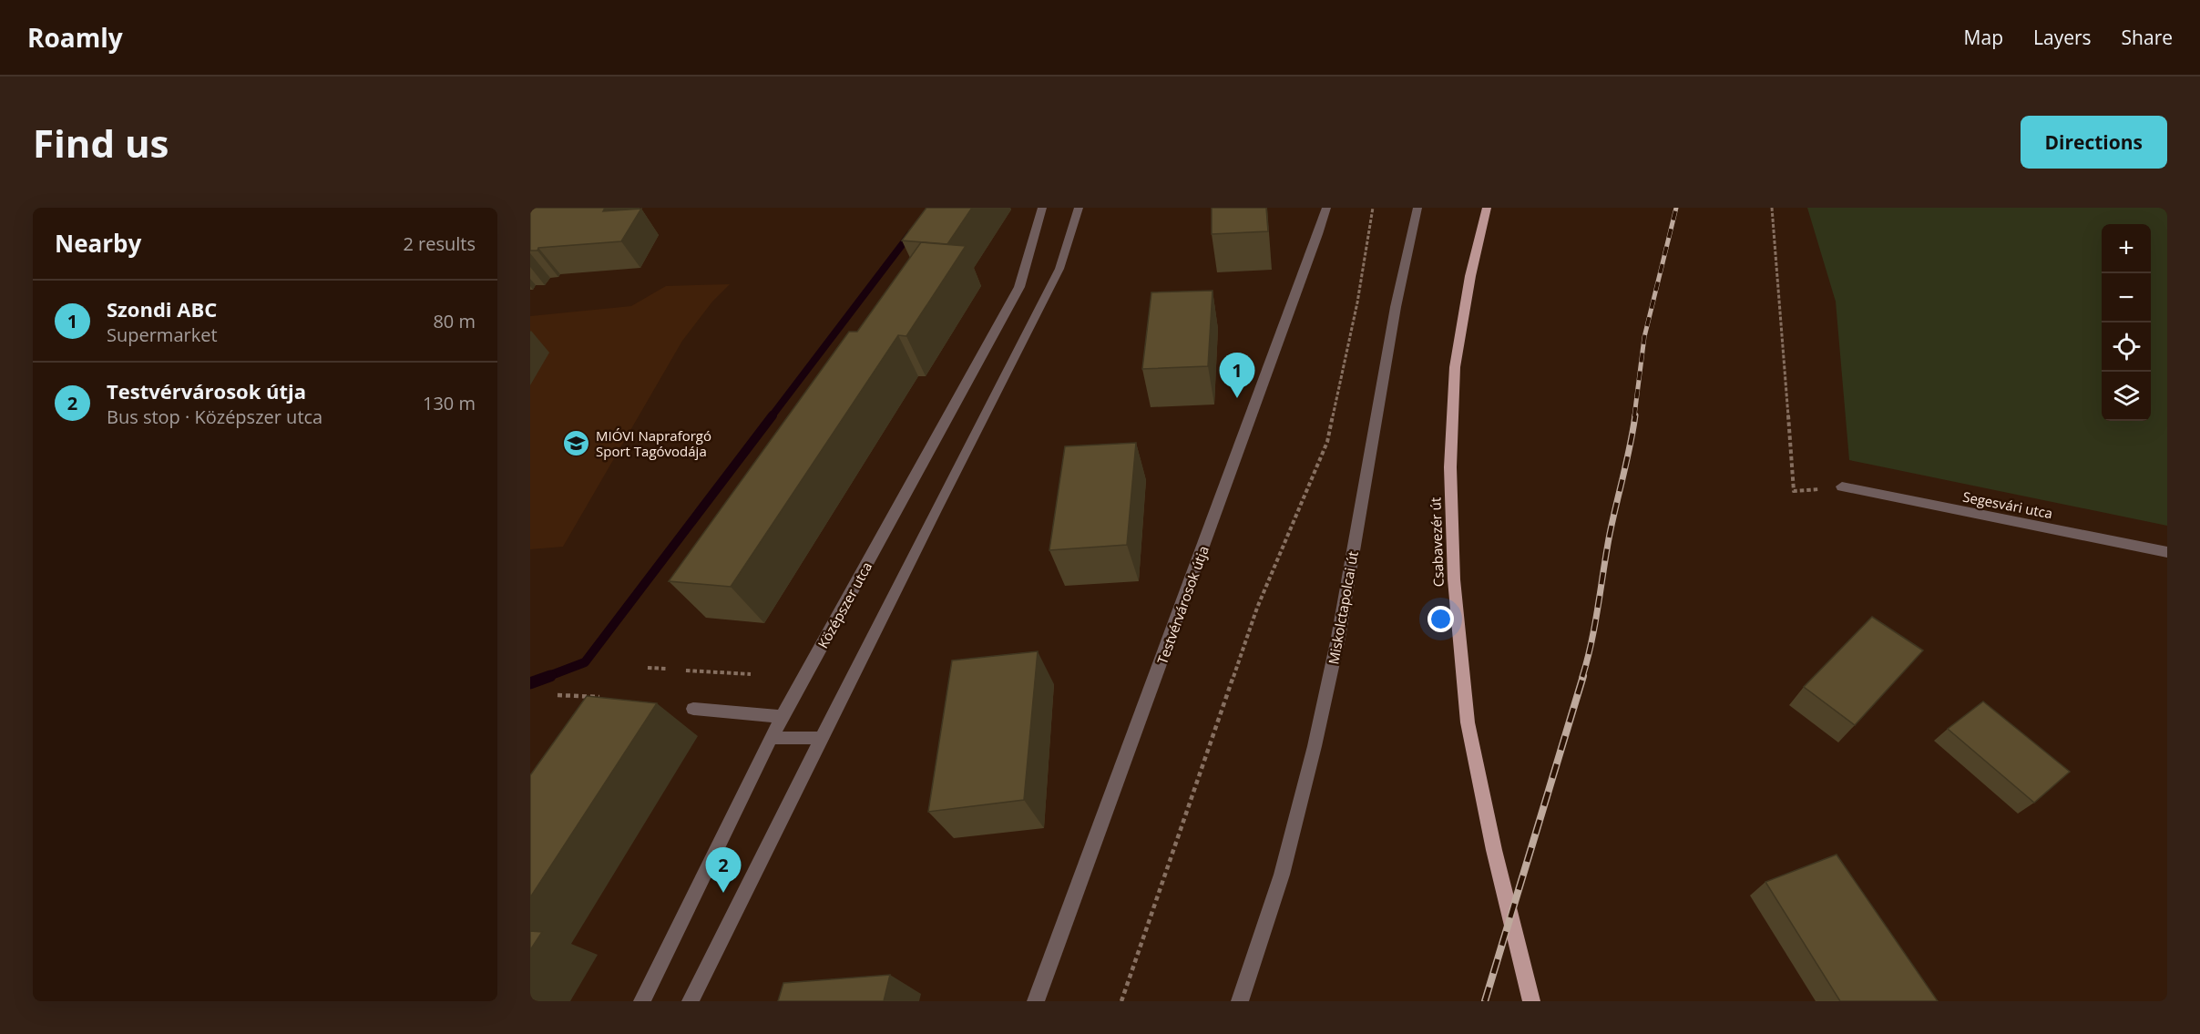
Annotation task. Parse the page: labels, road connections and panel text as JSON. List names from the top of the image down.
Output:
{
  "streets": {
    "main road": ["Csabavezér út"],
    "street": [
      "Segesvári utca",
      "Középszer utca",
      "Testvérvárosok útja",
      "Miskolctapolcai út"
    ]
  },
  "places": {
    "school or university": ["MIÓVI Napraforgó Sport Tagóvodája"]
  },
  "page": {
    "header": "Roamly",
    "nav": ["Map", "Layers", "Share"],
    "buttons": "Directions",
    "title": "Find us",
    "heading": ["Nearby", "2 results"],
    "map_buttons": ["+", "−"],
    "list": [
      {
        "mark": "1",
        "name": "Szondi ABC",
        "note": "Supermarket",
        "value": "80 m"
      },
      {
        "mark": "2",
        "name": "Testvérvárosok útja",
        "note": "Bus stop · Középszer utca",
        "value": "130 m"
      }
    ],
    "pins": ["1", "2"]
  }
}
